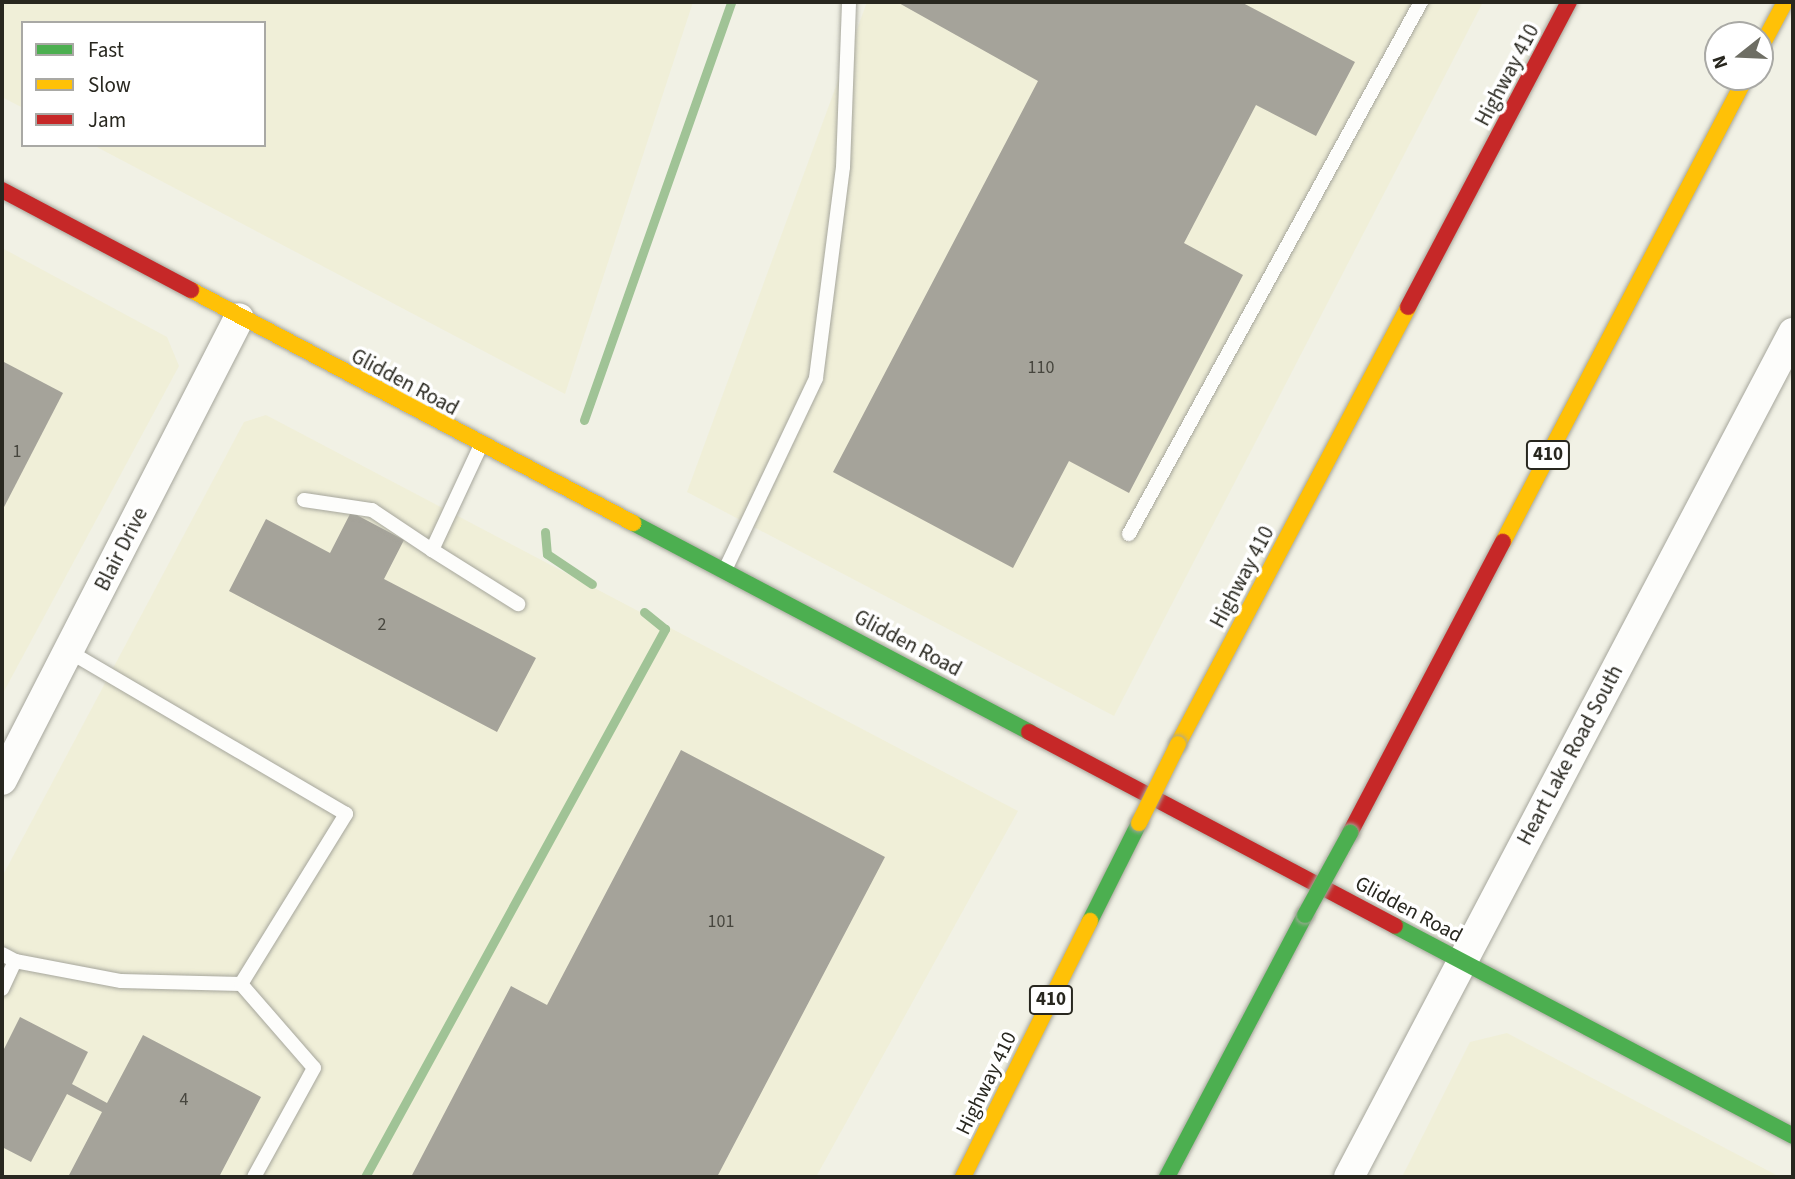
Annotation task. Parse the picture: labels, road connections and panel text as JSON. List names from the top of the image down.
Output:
{
  "streets": {
    "main road": ["Highway 410", "Glidden Road", "410"],
    "street": ["Blair Drive", "Heart Lake Road South"]
  },
  "crossings": [
    ["Glidden Road", "Blair Drive"],
    ["Glidden Road", "Heart Lake Road South"]
  ],
  "house_numbers": [
    "110",
    "1",
    "2",
    "101",
    "4"
  ],
  "legend": ["Fast", "Slow", "Jam"],
  "north": "left"
}
